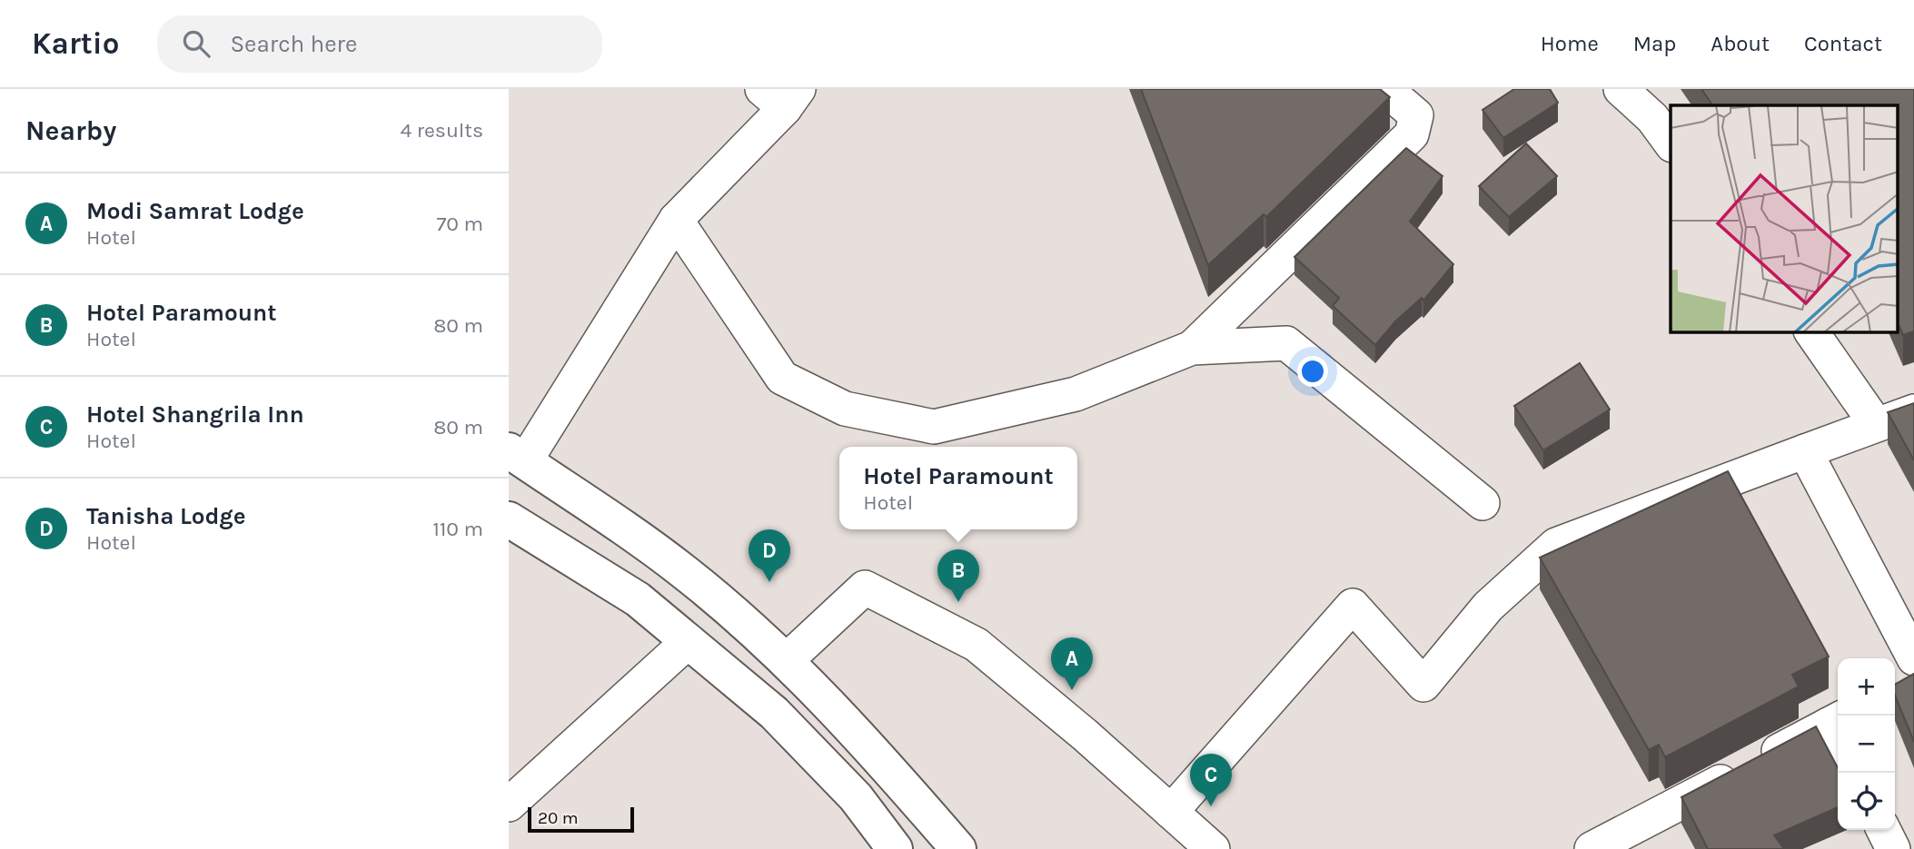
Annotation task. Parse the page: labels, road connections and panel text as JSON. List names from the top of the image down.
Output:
{
  "scale_bar": "20 m",
  "page": {
    "header": "Kartio",
    "search": "Search here",
    "nav": [
      "Home",
      "Map",
      "About",
      "Contact"
    ],
    "heading": ["Nearby", "4 results"],
    "list": [
      {
        "mark": "A",
        "name": "Modi Samrat Lodge",
        "note": "Hotel",
        "value": "70 m"
      },
      {
        "mark": "B",
        "name": "Hotel Paramount",
        "note": "Hotel",
        "value": "80 m"
      },
      {
        "mark": "C",
        "name": "Hotel Shangrila Inn",
        "note": "Hotel",
        "value": "80 m"
      },
      {
        "mark": "D",
        "name": "Tanisha Lodge",
        "note": "Hotel",
        "value": "110 m"
      }
    ],
    "popup": ["Hotel Paramount", "Hotel"],
    "pins": [
      "D",
      "B",
      "A",
      "C"
    ],
    "map_buttons": ["+", "−"],
    "scale": "20 m"
  }
}
